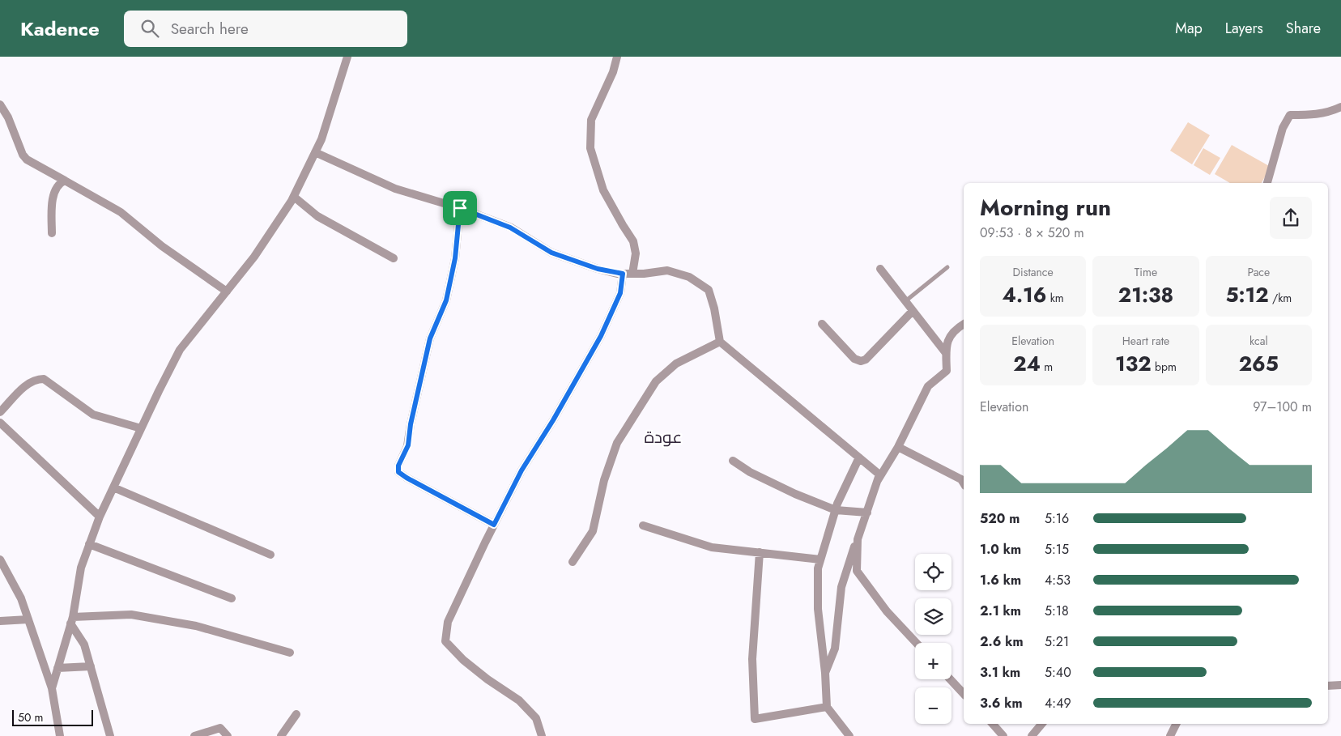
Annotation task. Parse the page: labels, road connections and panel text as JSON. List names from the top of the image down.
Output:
{
  "districts": ["عودة"],
  "scale_bar": "50 m",
  "page": {
    "header": "Kadence",
    "search": "Search here",
    "nav": ["Map", "Layers", "Share"],
    "heading": ["Morning run", "09:53 · 8 × 520 m"],
    "stats": [
      ["Distance", "4.16 km"],
      ["Time", "21:38"],
      ["Pace", "5:12 /km"],
      ["Elevation", "24 m"],
      ["Heart rate", "132 bpm"],
      ["kcal", "265"]
    ],
    "chart": ["Elevation", "97–100 m"],
    "list": [
      {
        "name": "520 m",
        "note": "5:16"
      },
      {
        "name": "1.0 km",
        "note": "5:15"
      },
      {
        "name": "1.6 km",
        "note": "4:53"
      },
      {
        "name": "2.1 km",
        "note": "5:18"
      },
      {
        "name": "2.6 km",
        "note": "5:21"
      },
      {
        "name": "3.1 km",
        "note": "5:40"
      },
      {
        "name": "3.6 km",
        "note": "4:49"
      }
    ],
    "map_buttons": ["+", "−"],
    "scale": "50 m"
  }
}
